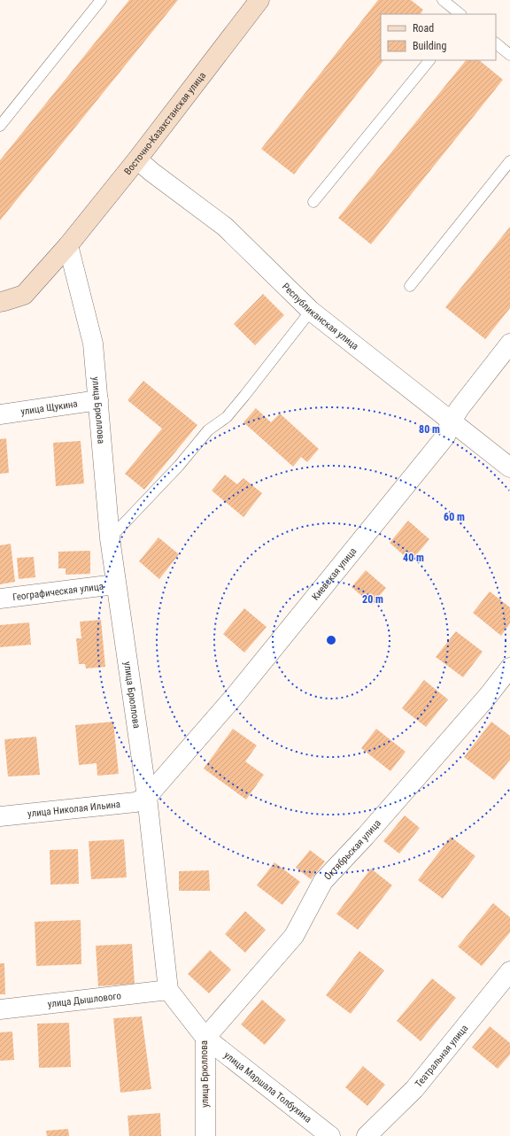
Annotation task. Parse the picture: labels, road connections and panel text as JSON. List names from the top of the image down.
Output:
{
  "streets": {
    "main road": ["Восточно-Казахстанская улица"],
    "street": [
      "Республиканская улица",
      "улица Щукина",
      "улица Брюллова",
      "Киевская улица",
      "Географическая улица",
      "улица Николая Ильина",
      "Октябрьская улица",
      "улица Дышлового",
      "Театральная улица",
      "улица Маршала Толбухина"
    ]
  },
  "crossings": [
    ["Восточно-Казахстанская улица", "Республиканская улица"],
    ["Восточно-Казахстанская улица", "улица Брюллова"],
    ["Республиканская улица", "Киевская улица"],
    ["улица Щукина", "улица Брюллова"],
    ["улица Брюллова", "Киевская улица"],
    ["улица Брюллова", "Географическая улица"],
    ["улица Брюллова", "улица Николая Ильина"],
    ["улица Брюллова", "Октябрьская улица"],
    ["улица Брюллова", "улица Дышлового"],
    ["улица Брюллова", "улица Маршала Толбухина"],
    ["Киевская улица", "улица Николая Ильина"],
    ["Октябрьская улица", "улица Маршала Толбухина"]
  ],
  "legend": ["Road", "Building"],
  "rings": [
    "80 m",
    "60 m",
    "40 m",
    "20 m"
  ]
}
